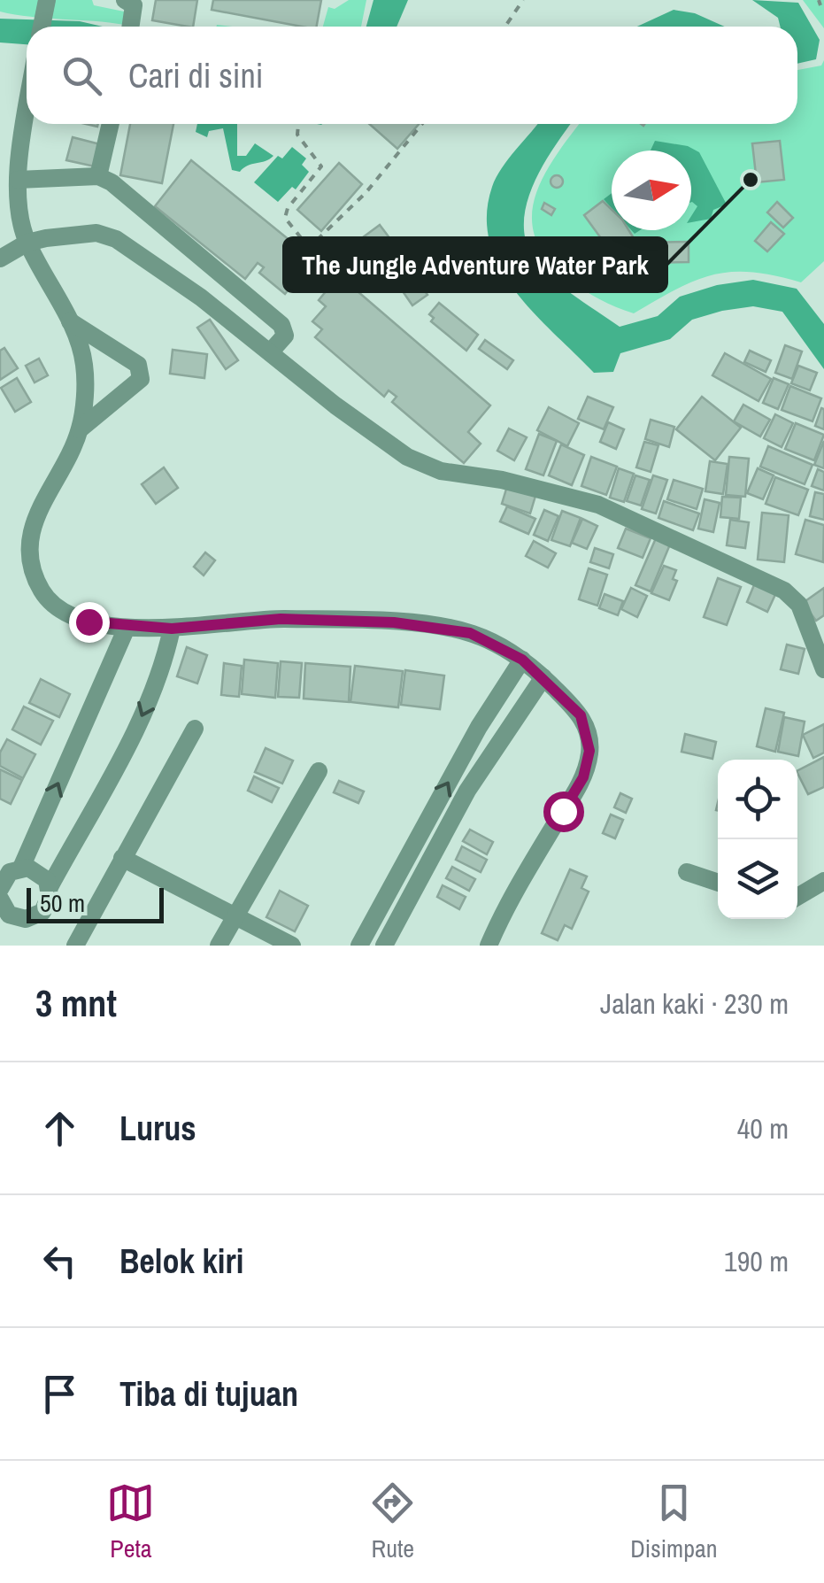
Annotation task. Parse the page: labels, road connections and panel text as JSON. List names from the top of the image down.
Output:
{
  "places": ["The Jungle Adventure Water Park"],
  "scale_bar": "50 m",
  "north": "right",
  "page": {
    "search": "Cari di sini",
    "scale": "50 m",
    "heading": ["3 mnt", "Jalan kaki · 230 m"],
    "list": [
      ["Lurus", "40 m"],
      ["Belok kiri", "190 m"],
      "Tiba di tujuan"
    ],
    "nav": ["Peta", "Rute", "Disimpan"]
  }
}
